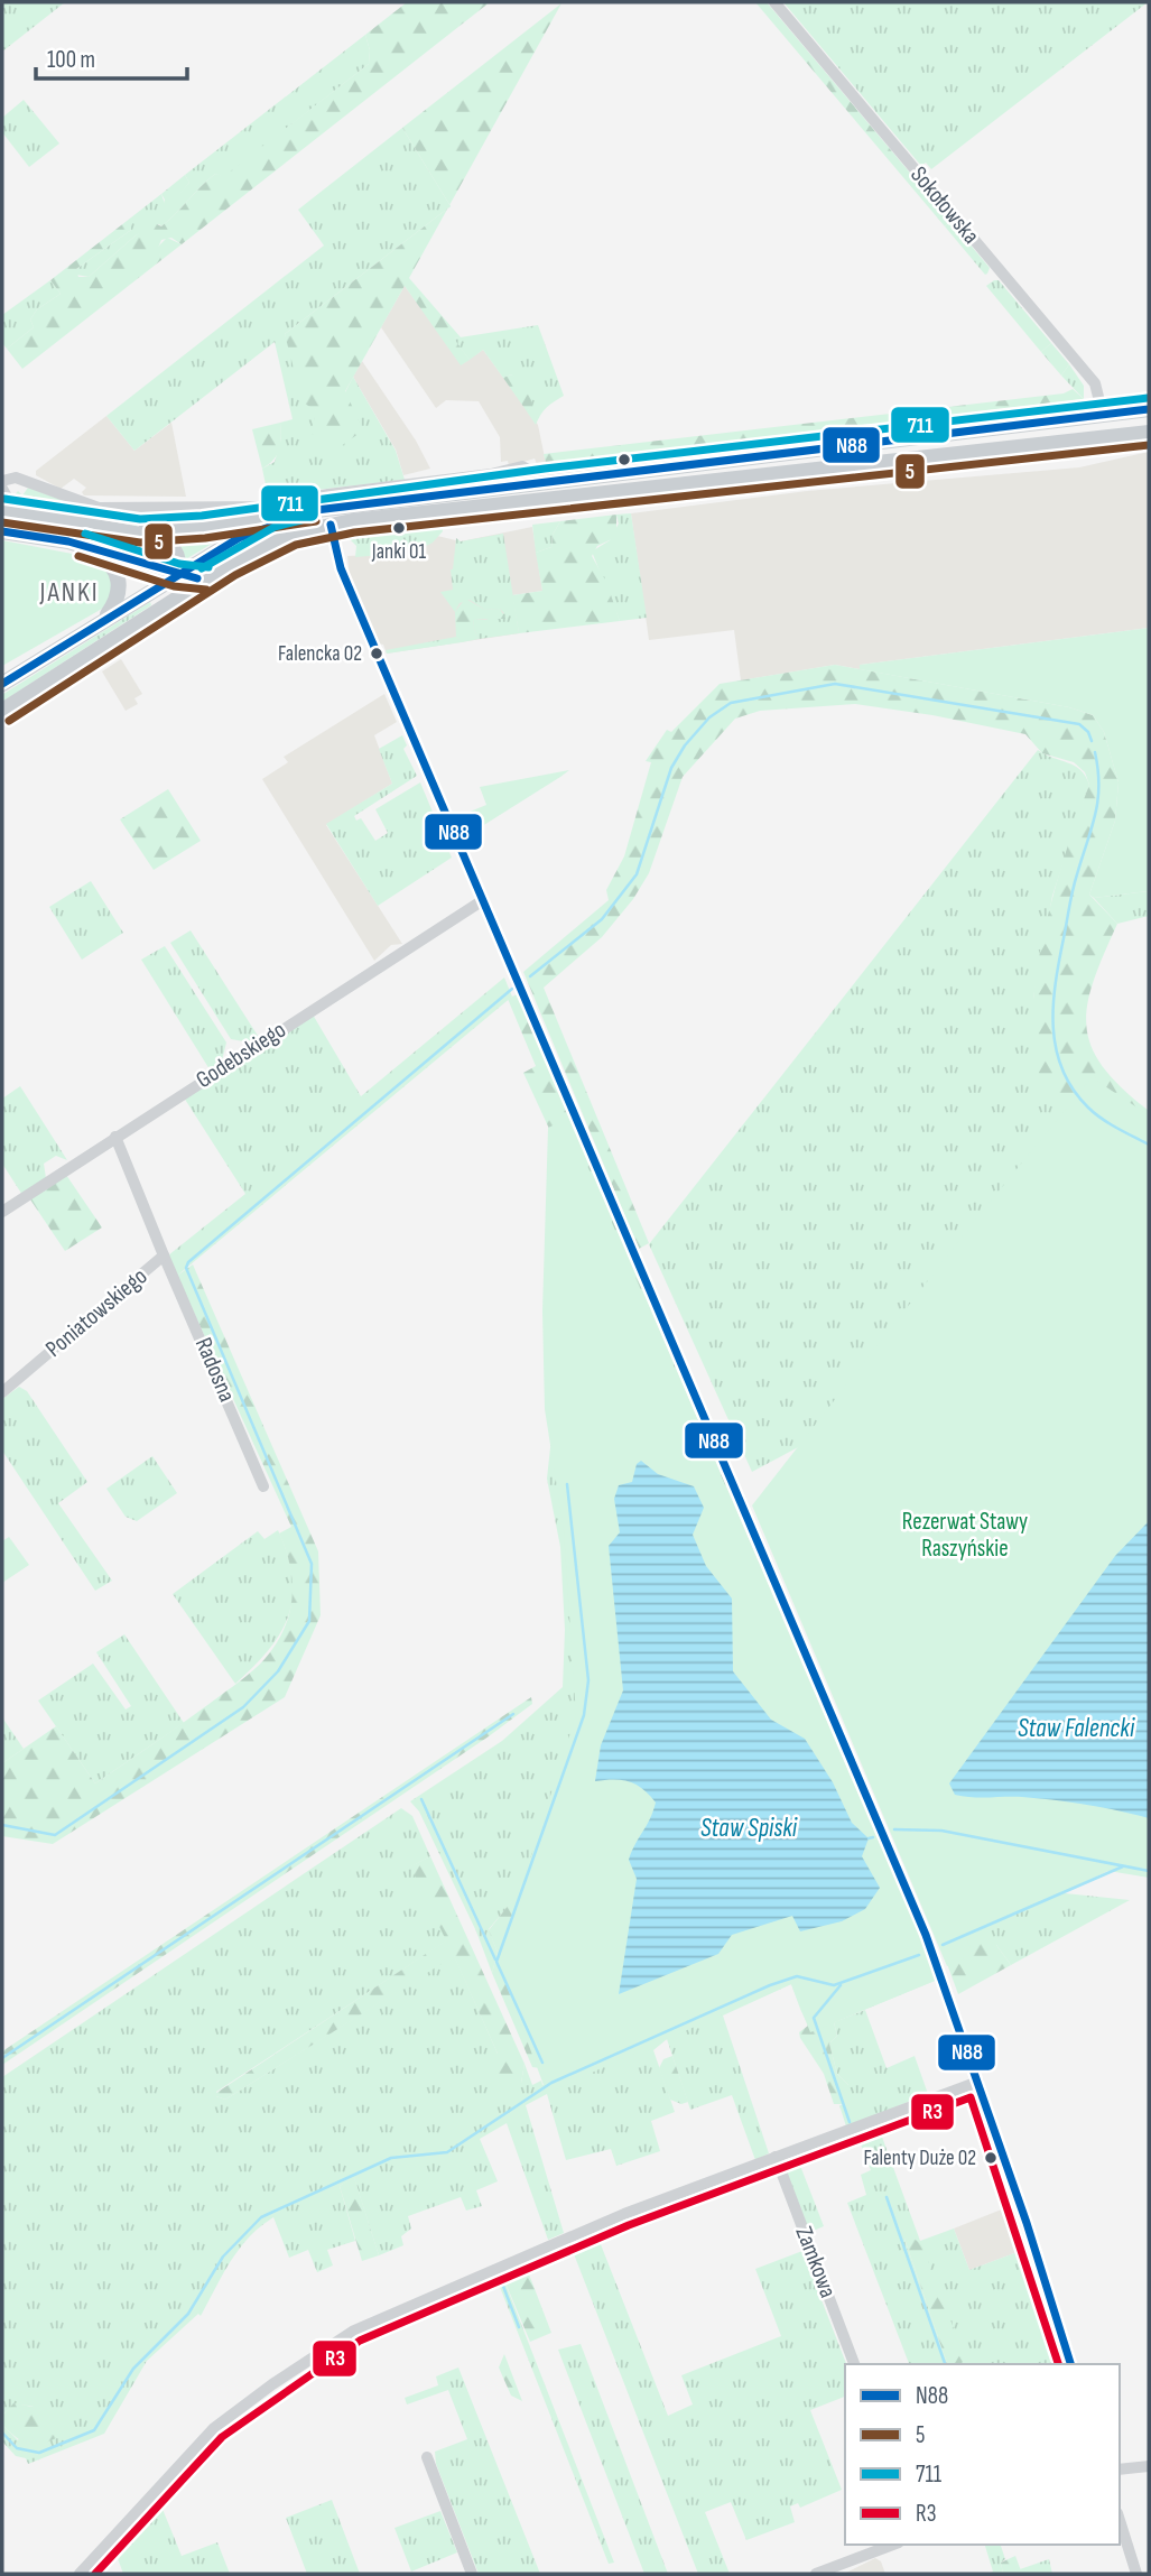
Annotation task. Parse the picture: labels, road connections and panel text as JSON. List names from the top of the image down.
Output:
{
  "streets": {
    "street": [
      "Sokołowska",
      "Godebskiego",
      "Poniatowskiego",
      "Radosna",
      "Zamkowa"
    ]
  },
  "crossings": [
    ["Godebskiego", "Poniatowskiego"],
    ["Poniatowskiego", "Radosna"]
  ],
  "districts": ["JANKI"],
  "water": ["Staw Falencki", "Staw Spiski"],
  "parks": ["Rezerwat Stawy Raszyńskie"],
  "places": ["Janki 01", "Falencka 02", "Falenty Duże 02"],
  "lines": [
    "transit line 711",
    "transit line N88",
    "transit line 5",
    "transit line R3"
  ],
  "legend": [
    "N88",
    "5",
    "711",
    "R3"
  ],
  "scale_bar": "100 m"
}
